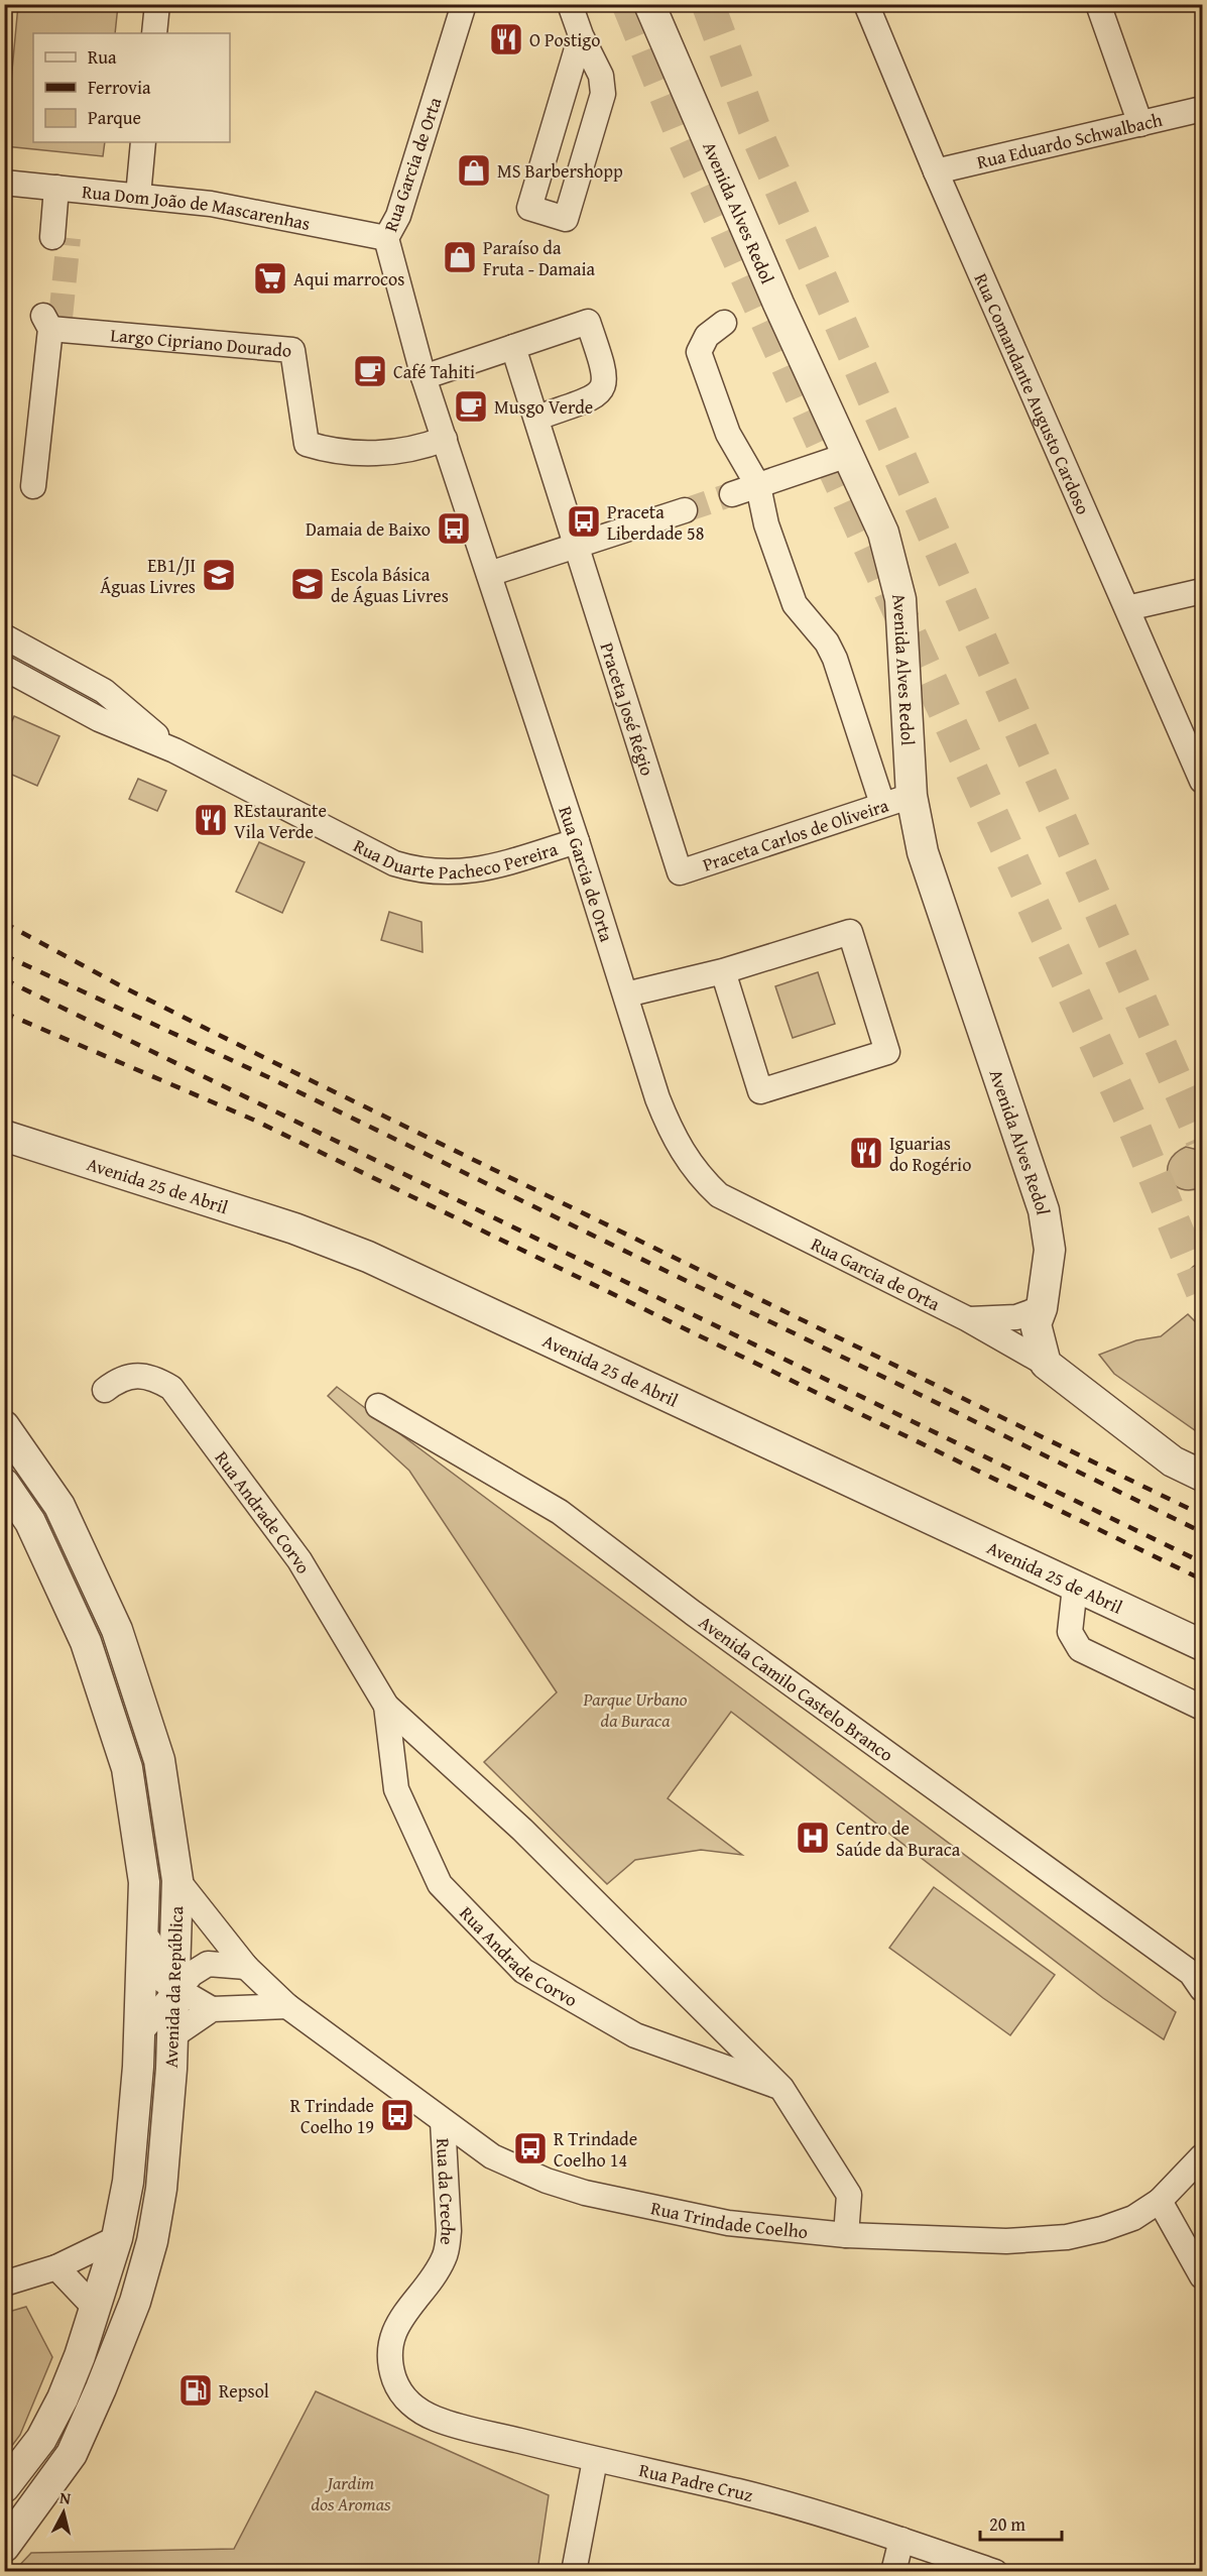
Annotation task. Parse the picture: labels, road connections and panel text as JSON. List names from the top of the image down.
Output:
{
  "streets": {
    "street": [
      "Rua Eduardo Schwalbach",
      "Rua Garcia de Orta",
      "Rua Dom João de Mascarenhas",
      "Avenida Alves Redol",
      "Largo Cipriano Dourado",
      "Rua Comandante Augusto Cardoso",
      "Praceta José Régio",
      "Praceta Carlos de Oliveira",
      "Rua Duarte Pacheco Pereira",
      "Avenida 25 de Abril",
      "Rua Andrade Corvo",
      "Avenida Camilo Castelo Branco",
      "Avenida da República",
      "Rua da Creche",
      "Rua Trindade Coelho",
      "Rua Padre Cruz"
    ]
  },
  "crossings": [
    ["Rua Eduardo Schwalbach", "Rua Comandante Augusto Cardoso"],
    ["Rua Garcia de Orta", "Rua Dom João de Mascarenhas"],
    ["Rua Garcia de Orta", "Avenida Alves Redol"],
    ["Rua Garcia de Orta", "Largo Cipriano Dourado"],
    ["Rua Garcia de Orta", "Rua Duarte Pacheco Pereira"],
    ["Avenida Alves Redol", "Praceta Carlos de Oliveira"],
    ["Praceta José Régio", "Praceta Carlos de Oliveira"],
    ["Rua Andrade Corvo", "Rua Trindade Coelho"],
    ["Avenida da República", "Rua Trindade Coelho"],
    ["Rua da Creche", "Rua Trindade Coelho"],
    ["Rua da Creche", "Rua Padre Cruz"]
  ],
  "parks": ["Parque Urbano da Buraca", "Jardim dos Aromas"],
  "places": {
    "restaurant": ["O Postigo", "REstaurante Vila Verde", "Iguarias do Rogério"],
    "shop": ["MS Barbershopp", "Paraíso da Fruta - Damaia"],
    "supermarket": ["Aqui marrocos"],
    "cafe": ["Café Tahiti", "Musgo Verde"],
    "bus stop": [
      "Praceta Liberdade 58",
      "Damaia de Baixo",
      "R Trindade Coelho 19",
      "R Trindade Coelho 14"
    ],
    "school or university": ["EB1/JI Águas Livres", "Escola Básica de Águas Livres"],
    "hospital": ["Centro de Saúde da Buraca"],
    "fuel station": ["Repsol"]
  },
  "legend": ["Rua", "Ferrovia", "Parque"],
  "scale_bar": "20 m",
  "north": "top"
}
